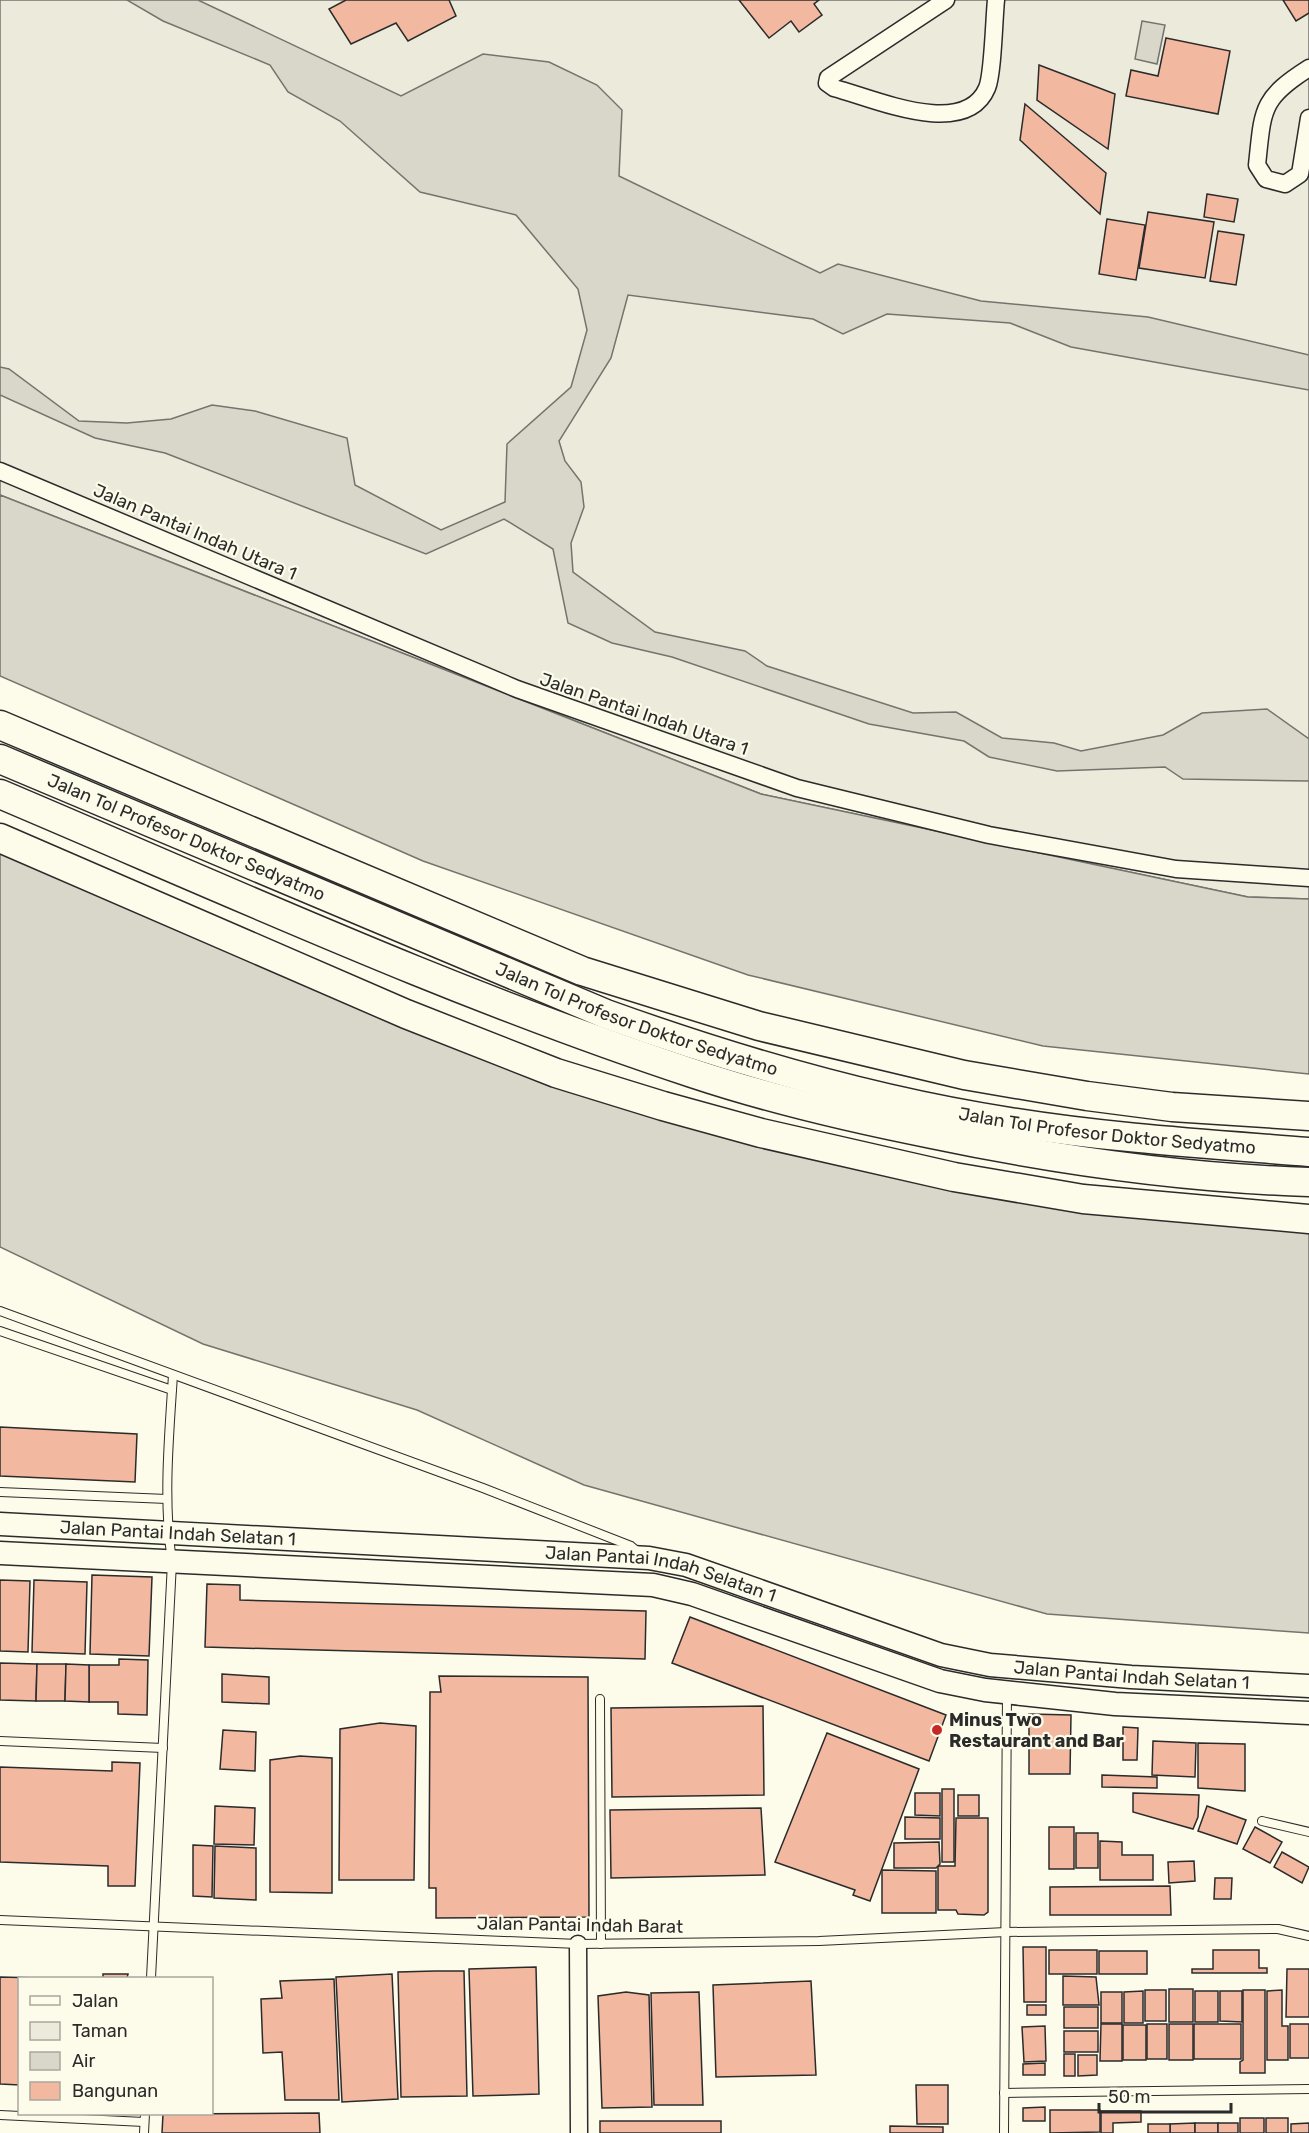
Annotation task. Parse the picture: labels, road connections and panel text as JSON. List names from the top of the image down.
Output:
{
  "streets": {
    "highway": ["Jalan Tol Profesor Doktor Sedyatmo"],
    "street": ["Jalan Pantai Indah Utara 1", "Jalan Pantai Indah Selatan 1"],
    "lane": ["Jalan Pantai Indah Barat"]
  },
  "places": ["Minus Two Restaurant and Bar"],
  "legend": [
    "Jalan",
    "Taman",
    "Air",
    "Bangunan"
  ],
  "scale_bar": "50 m"
}
